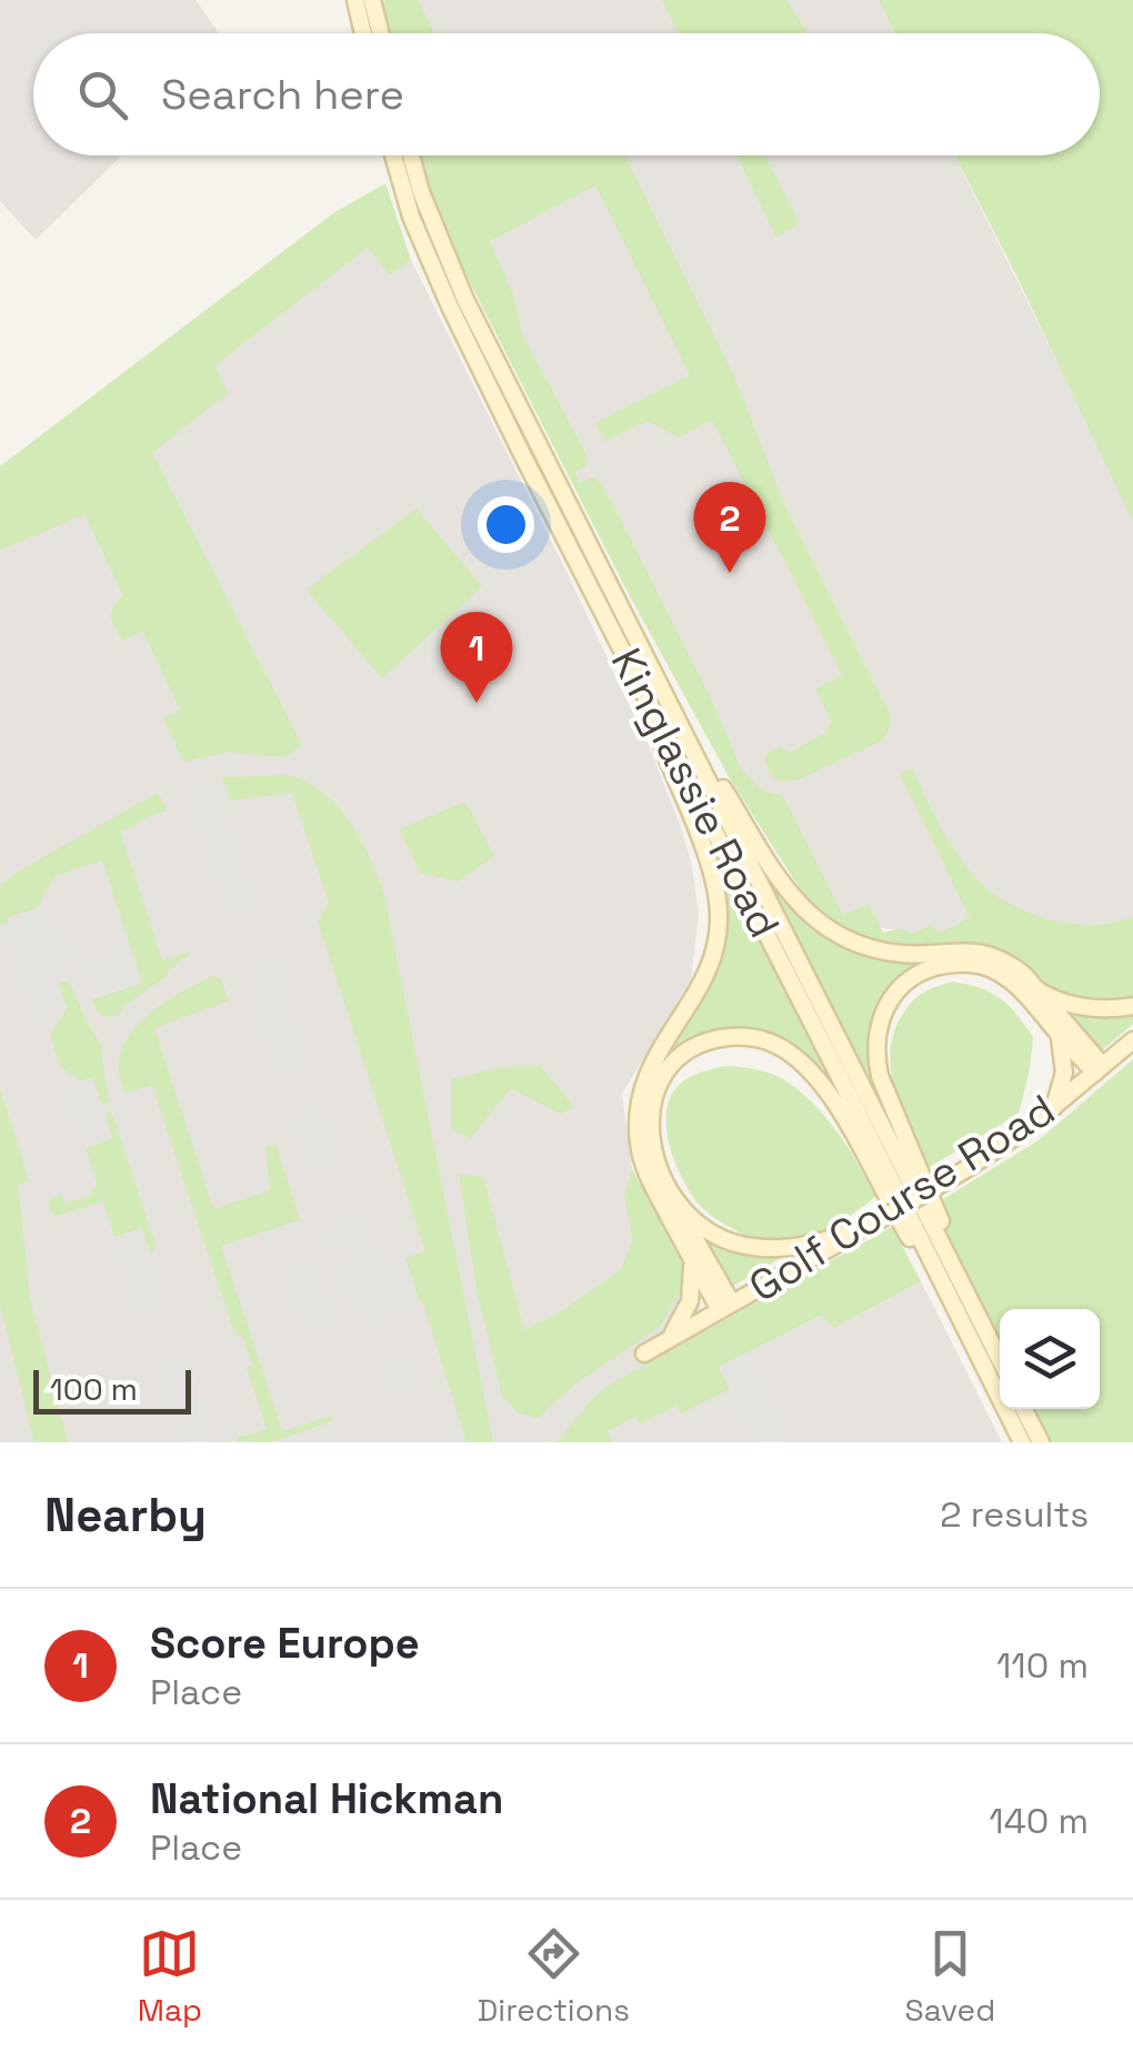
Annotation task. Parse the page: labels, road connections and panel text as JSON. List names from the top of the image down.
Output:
{
  "streets": {
    "main road": ["Kinglassie Road", "Golf Course Road"]
  },
  "scale_bar": "100 m",
  "page": {
    "search": "Search here",
    "pins": ["2", "1"],
    "scale": "100 m",
    "heading": ["Nearby", "2 results"],
    "list": [
      {
        "mark": "1",
        "name": "Score Europe",
        "note": "Place",
        "value": "110 m"
      },
      {
        "mark": "2",
        "name": "National Hickman",
        "note": "Place",
        "value": "140 m"
      }
    ],
    "nav": ["Map", "Directions", "Saved"]
  }
}
